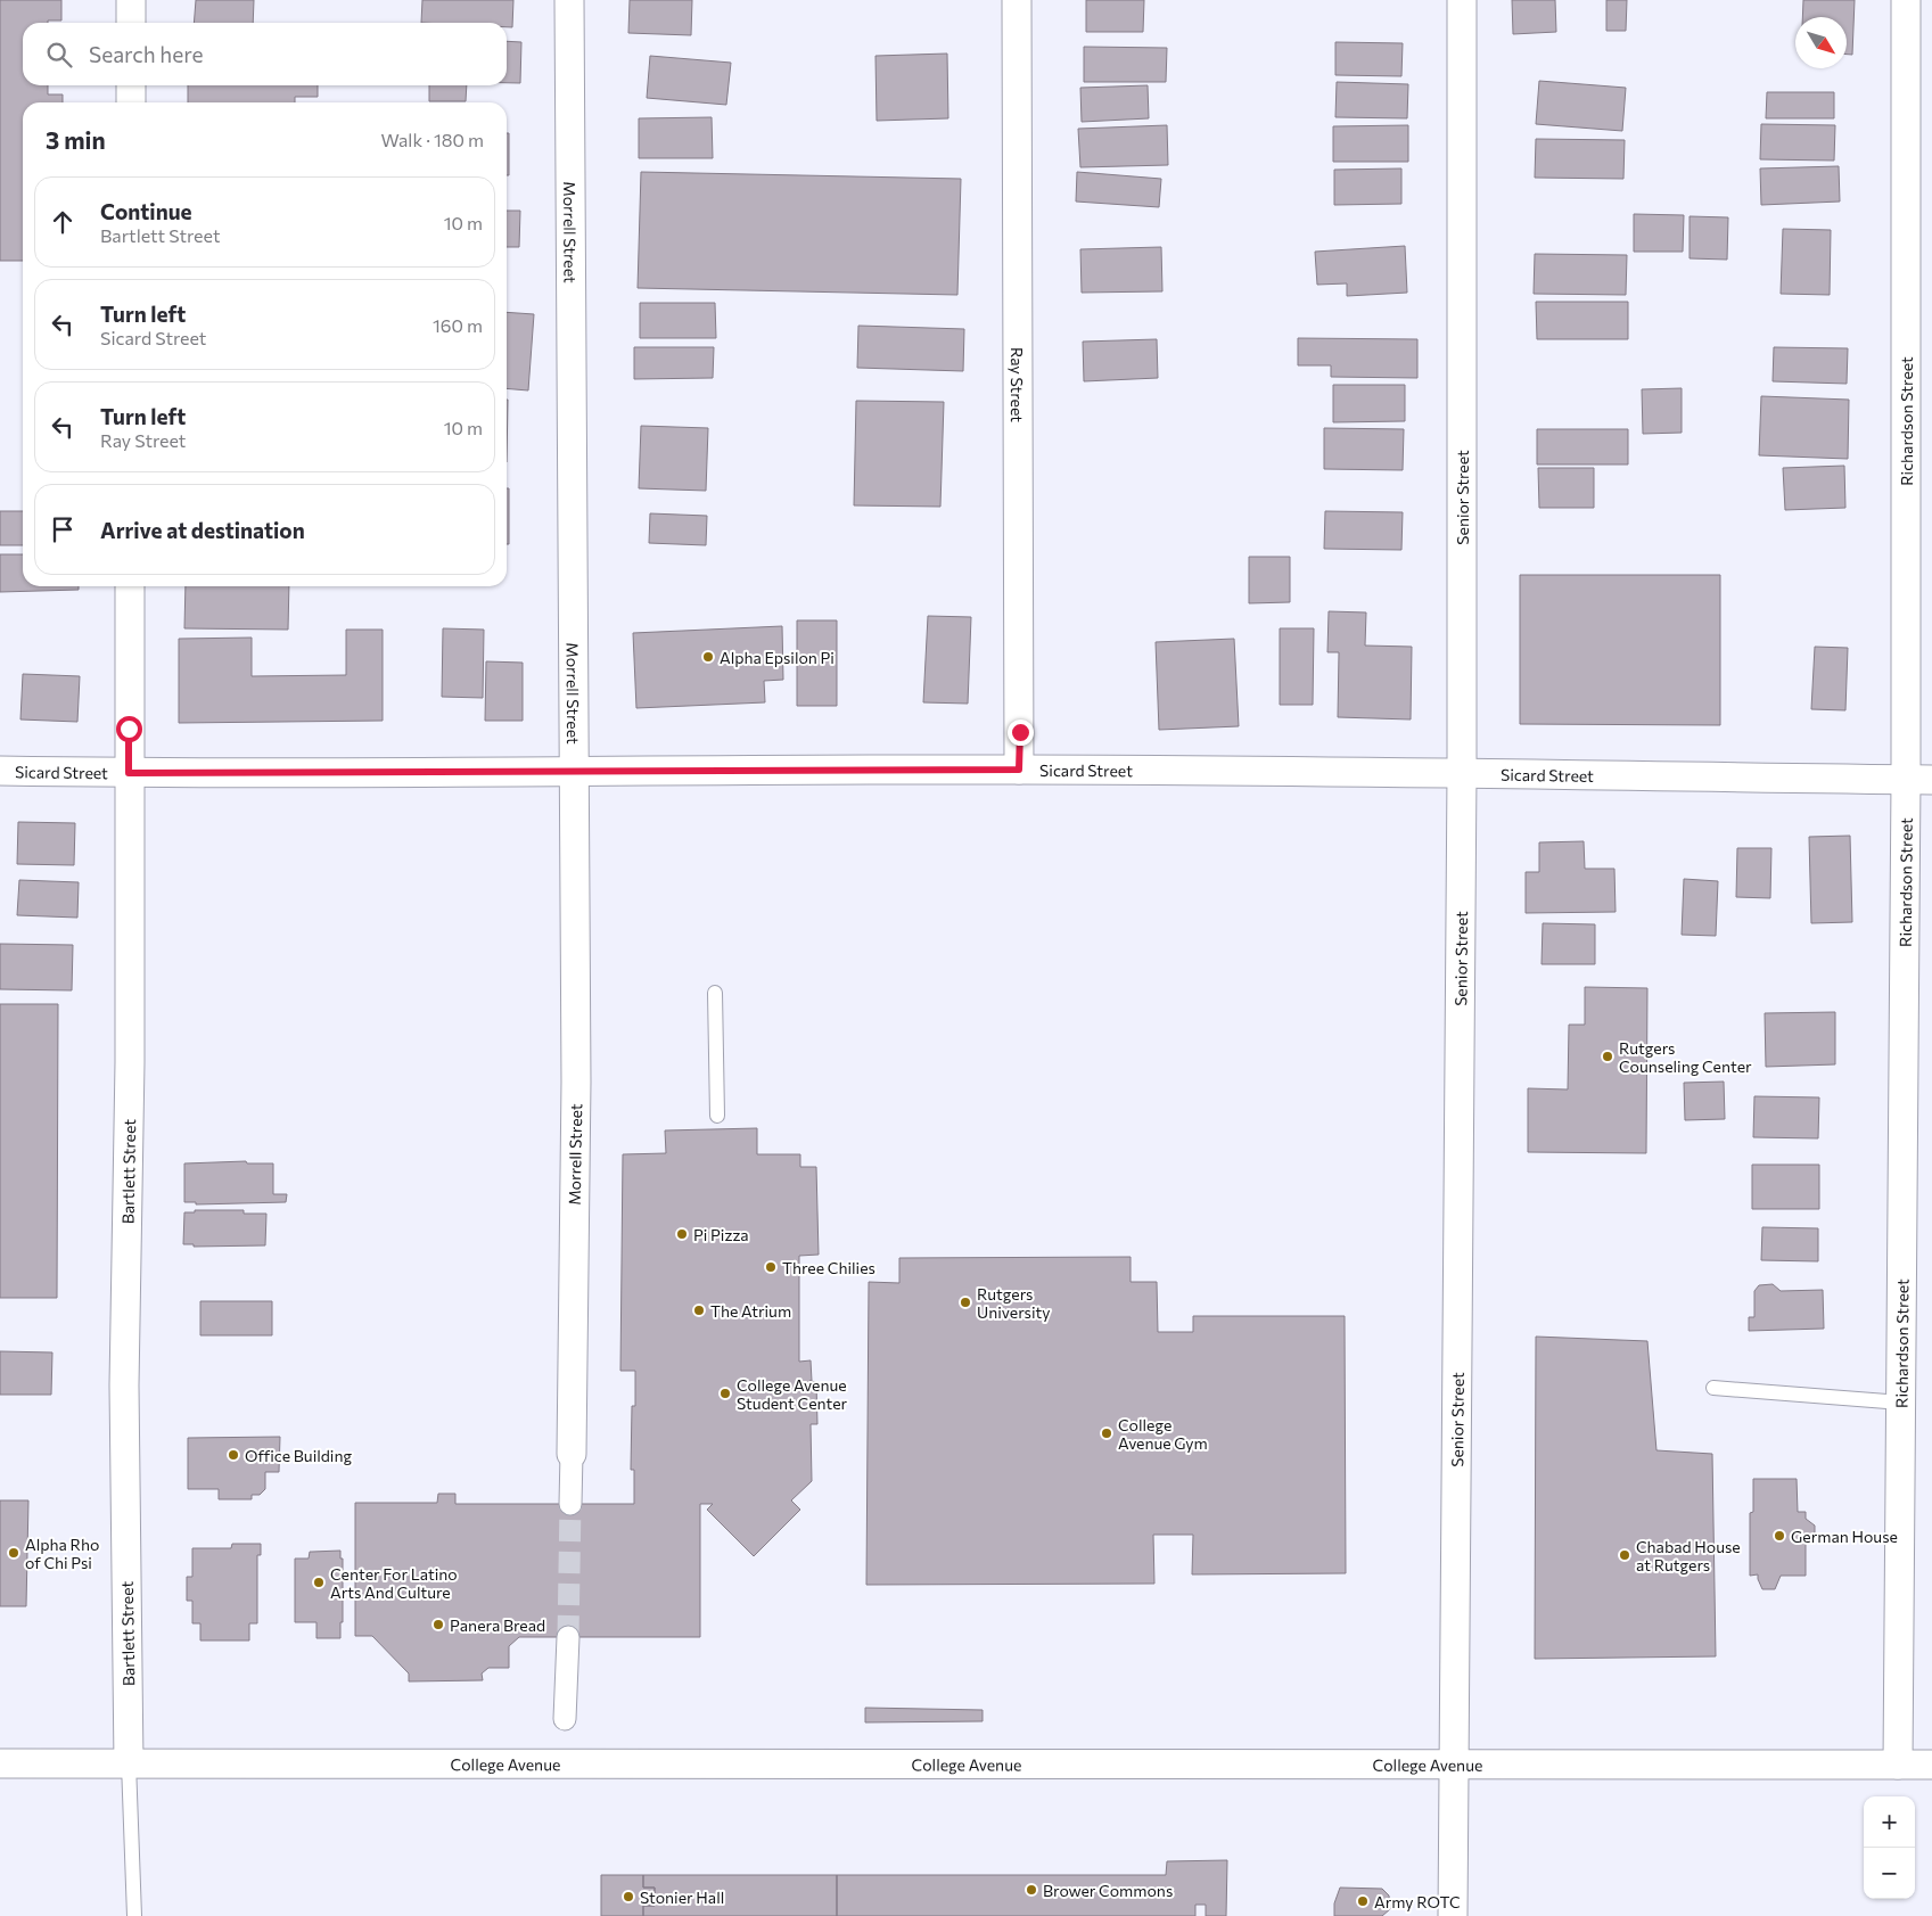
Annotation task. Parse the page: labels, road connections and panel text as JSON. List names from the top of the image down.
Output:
{
  "streets": {
    "street": [
      "Morrell Street",
      "Ray Street",
      "Richardson Street",
      "Senior Street",
      "Sicard Street",
      "Bartlett Street",
      "College Avenue"
    ]
  },
  "crossings": [
    ["Morrell Street", "Sicard Street"],
    ["Ray Street", "Sicard Street"],
    ["Richardson Street", "Sicard Street"],
    ["Richardson Street", "College Avenue"],
    ["Senior Street", "Sicard Street"],
    ["Senior Street", "College Avenue"],
    ["Sicard Street", "Bartlett Street"],
    ["Bartlett Street", "College Avenue"]
  ],
  "places": [
    "Alpha Epsilon Pi",
    "Rutgers Counseling Center",
    "Pi Pizza",
    "Three Chilies",
    "Rutgers University",
    "The Atrium",
    "College Avenue Student Center",
    "College Avenue Gym",
    "Office Building",
    "German House",
    "Alpha Rho of Chi Psi",
    "Chabad House at Rutgers",
    "Center For Latino Arts And Culture",
    "Panera Bread",
    "Brower Commons",
    "Stonier Hall",
    "Army ROTC"
  ],
  "north": "bottom right",
  "page": {
    "search": "Search here",
    "heading": ["3 min", "Walk · 180 m"],
    "list": [
      ["Continue", "Bartlett Street", "10 m"],
      ["Turn left", "Sicard Street", "160 m"],
      ["Turn left", "Ray Street", "10 m"],
      "Arrive at destination"
    ],
    "map_buttons": ["+", "−"]
  }
}
